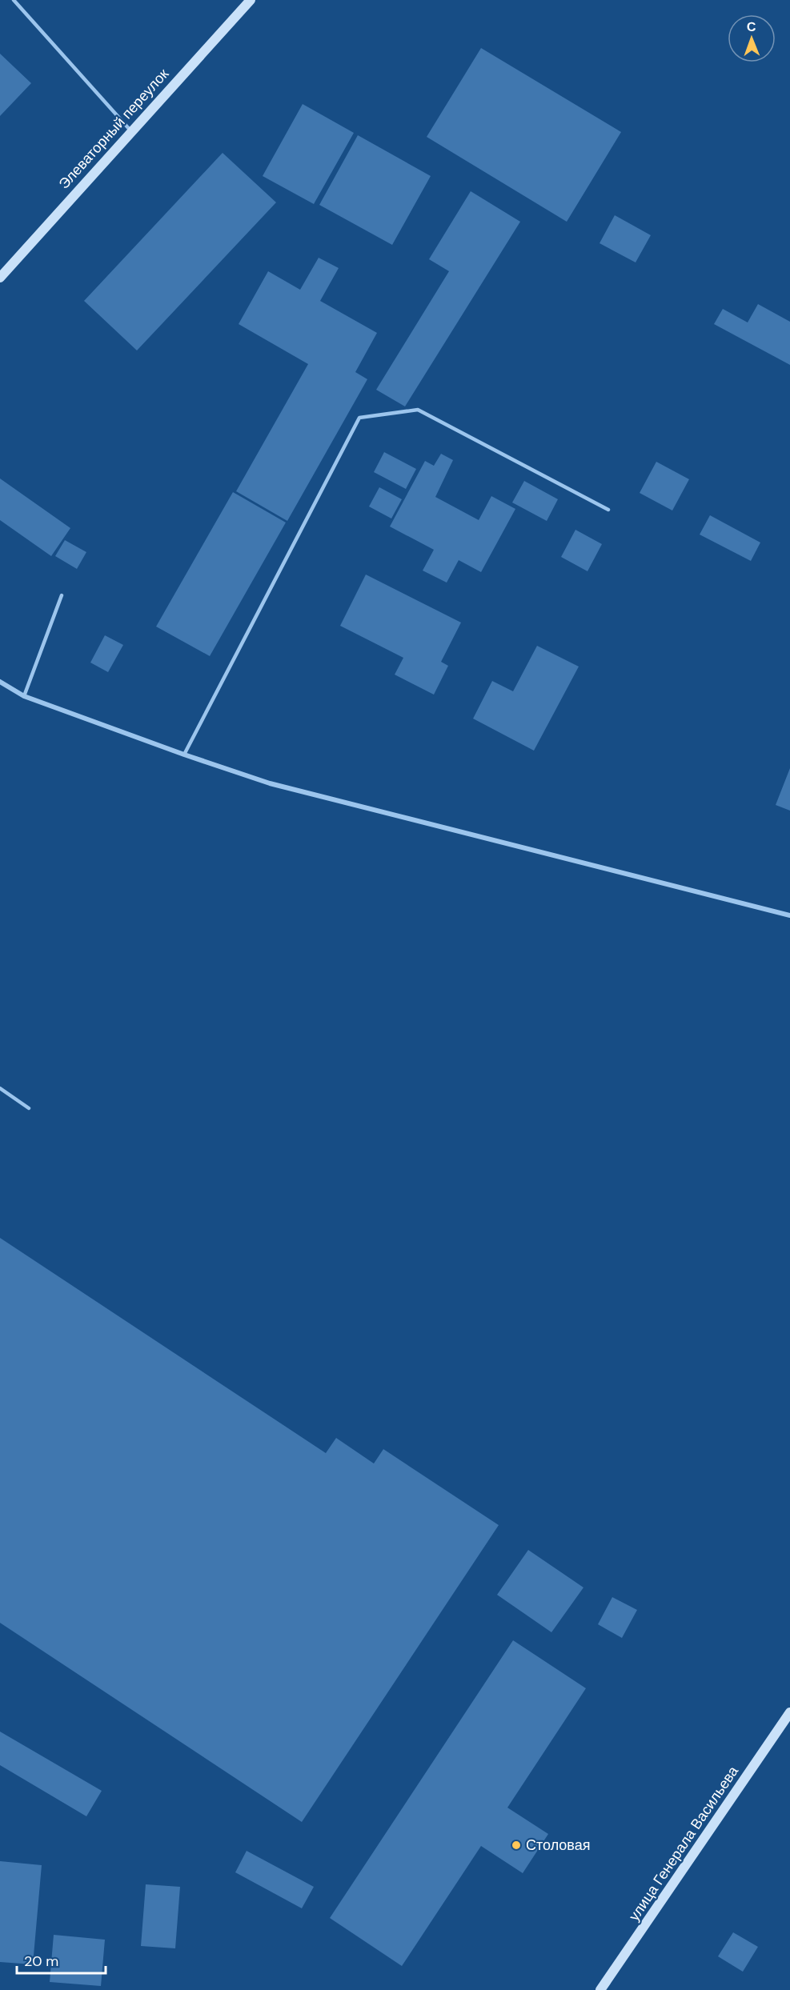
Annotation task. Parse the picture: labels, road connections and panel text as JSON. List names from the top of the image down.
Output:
{
  "streets": {
    "main road": ["Элеваторный переулок", "улица Генерала Васильева"]
  },
  "places": ["Столовая"],
  "scale_bar": "20 m",
  "north": "top"
}
